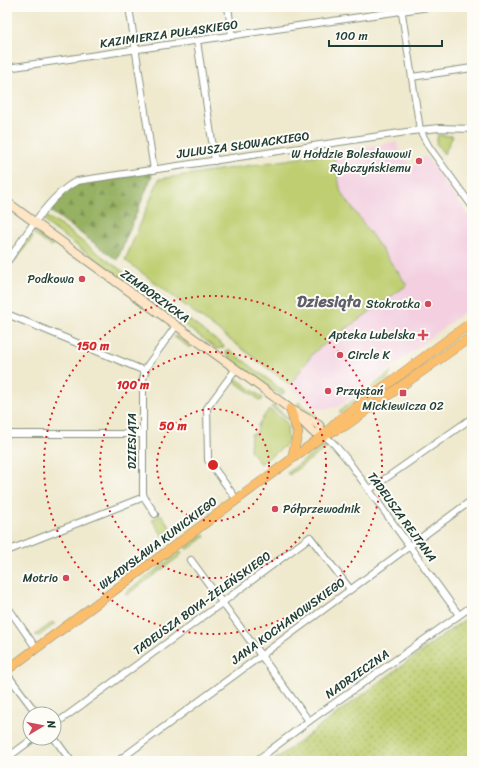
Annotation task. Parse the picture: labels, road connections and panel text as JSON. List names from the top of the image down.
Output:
{
  "streets": {
    "main road": ["WŁADYSŁAWA KUNICKIEGO"],
    "street": [
      "KAZIMIERZA PUŁASKIEGO",
      "JULIUSZA SŁOWACKIEGO",
      "ZEMBORZYCKA",
      "DZIESIĄTA",
      "TADEUSZA REJTANA",
      "TADEUSZA BOYA-ŻELEŃSKIEGO",
      "JANA KOCHANOWSKIEGO",
      "NADRZECZNA"
    ]
  },
  "crossings": [
    ["JULIUSZA SŁOWACKIEGO", "ZEMBORZYCKA"],
    ["ZEMBORZYCKA", "DZIESIĄTA"],
    ["ZEMBORZYCKA", "TADEUSZA REJTANA"],
    ["ZEMBORZYCKA", "WŁADYSŁAWA KUNICKIEGO"],
    ["TADEUSZA REJTANA", "WŁADYSŁAWA KUNICKIEGO"],
    ["TADEUSZA REJTANA", "JANA KOCHANOWSKIEGO"],
    ["TADEUSZA REJTANA", "NADRZECZNA"],
    ["TADEUSZA BOYA-ŻELEŃSKIEGO", "JANA KOCHANOWSKIEGO"]
  ],
  "districts": ["Dziesiąta"],
  "places": {
    "other": [
      "W Hołdzie Bolesławowi Rybczyńskiemu",
      "Podkowa",
      "Stokrotka",
      "Circle K",
      "Przystań",
      "Półprzewodnik",
      "Motrio"
    ],
    "health": ["Apteka Lubelska"],
    "transit": ["Mickiewicza 02"]
  },
  "scale_bar": "100 m",
  "north": "right",
  "rings": ["150 m", "100 m", "50 m"]
}
